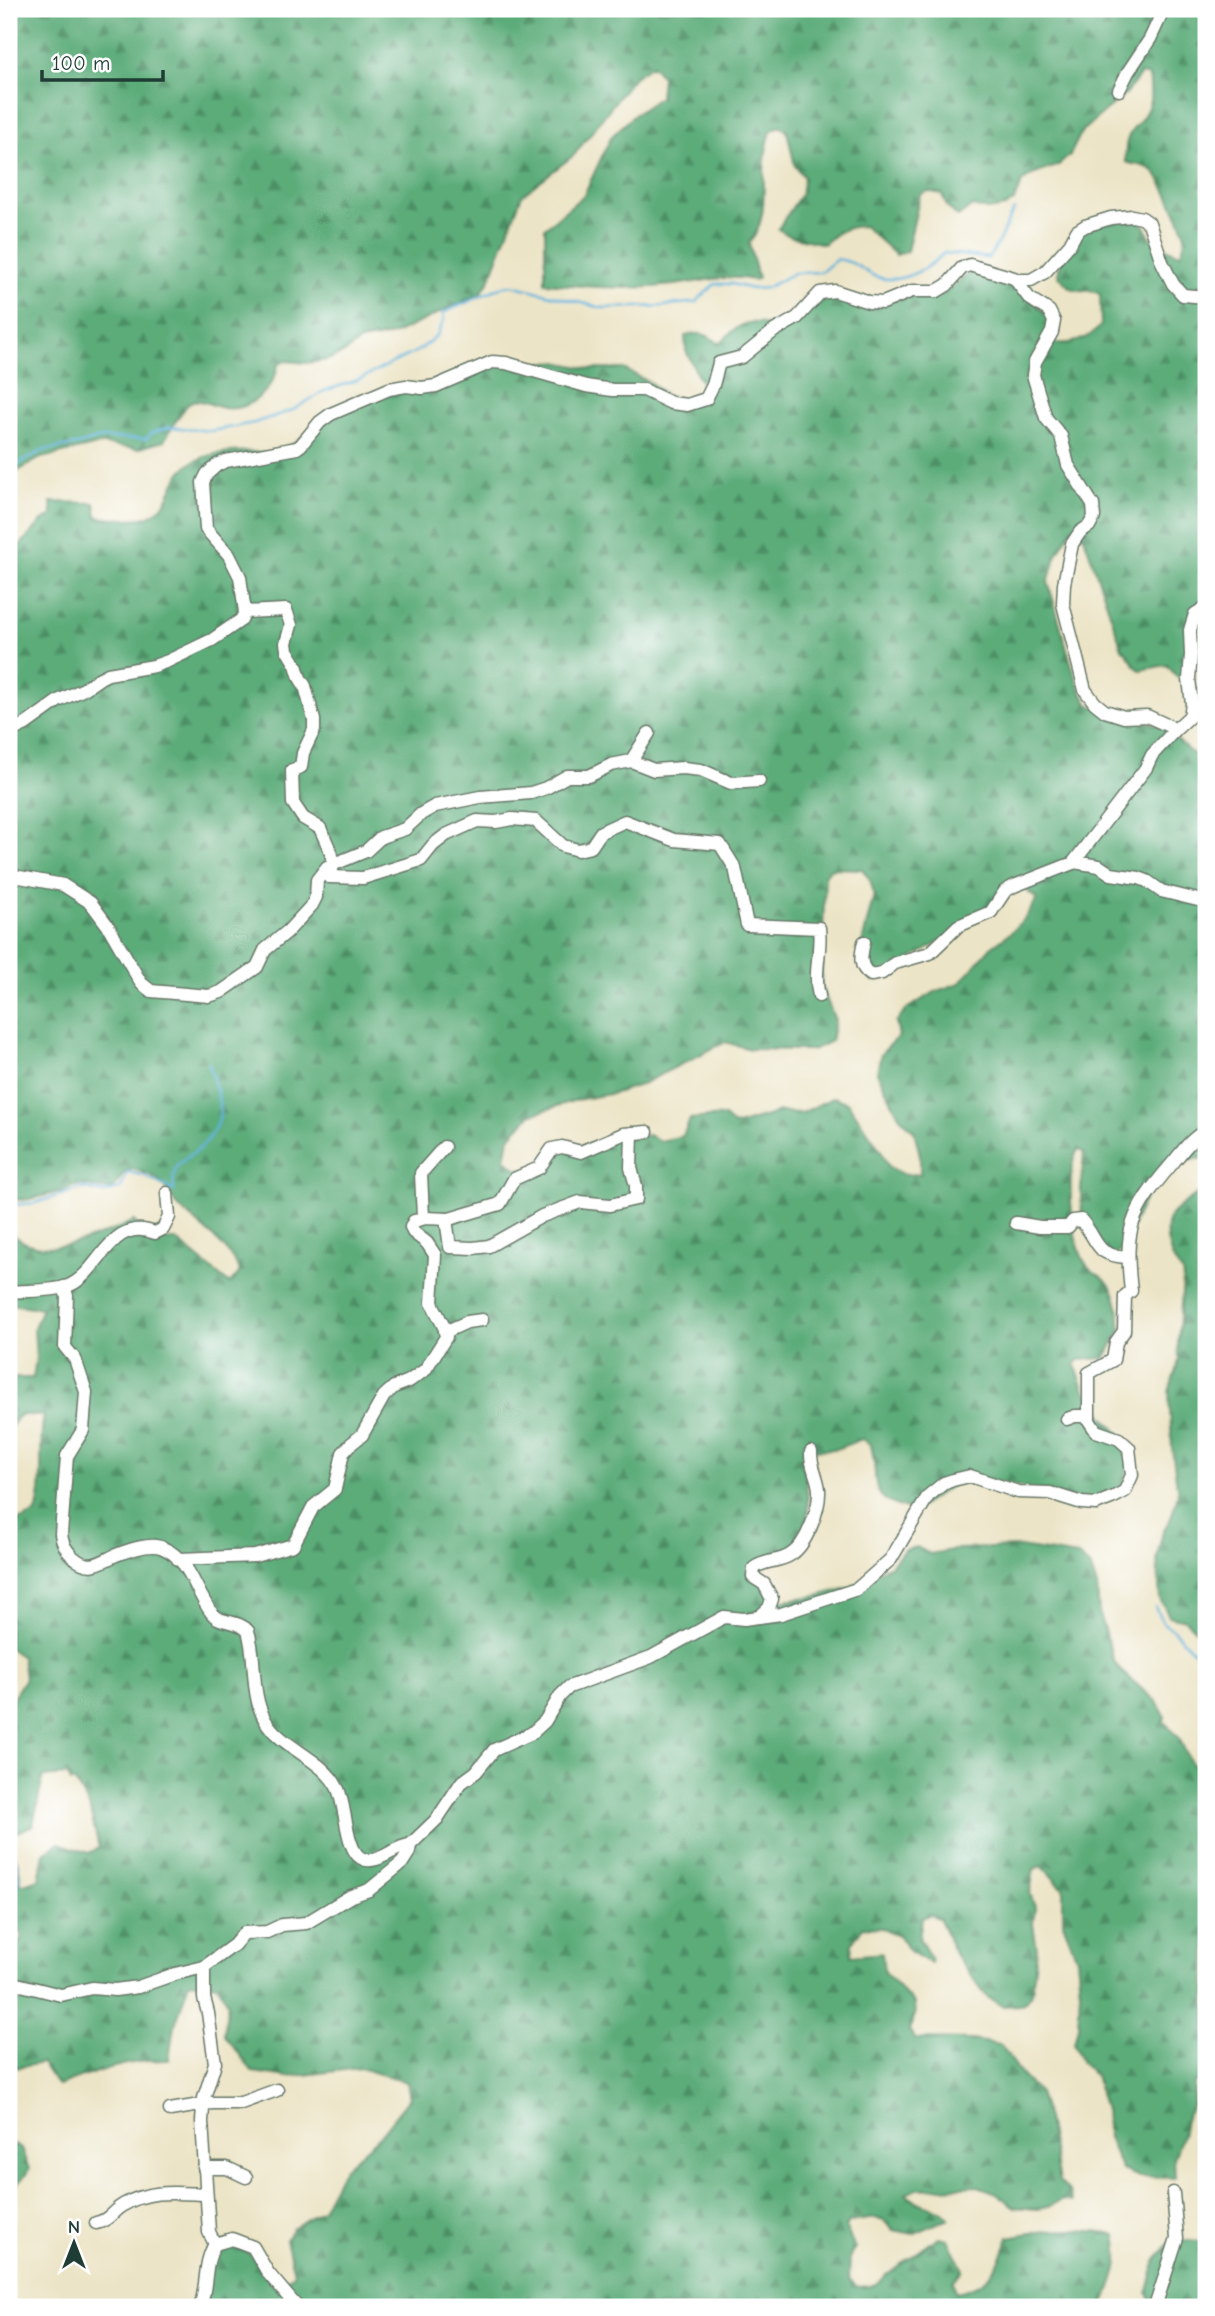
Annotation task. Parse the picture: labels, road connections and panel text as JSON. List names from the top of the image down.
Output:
{
  "scale_bar": "100 m",
  "north": "top"
}
